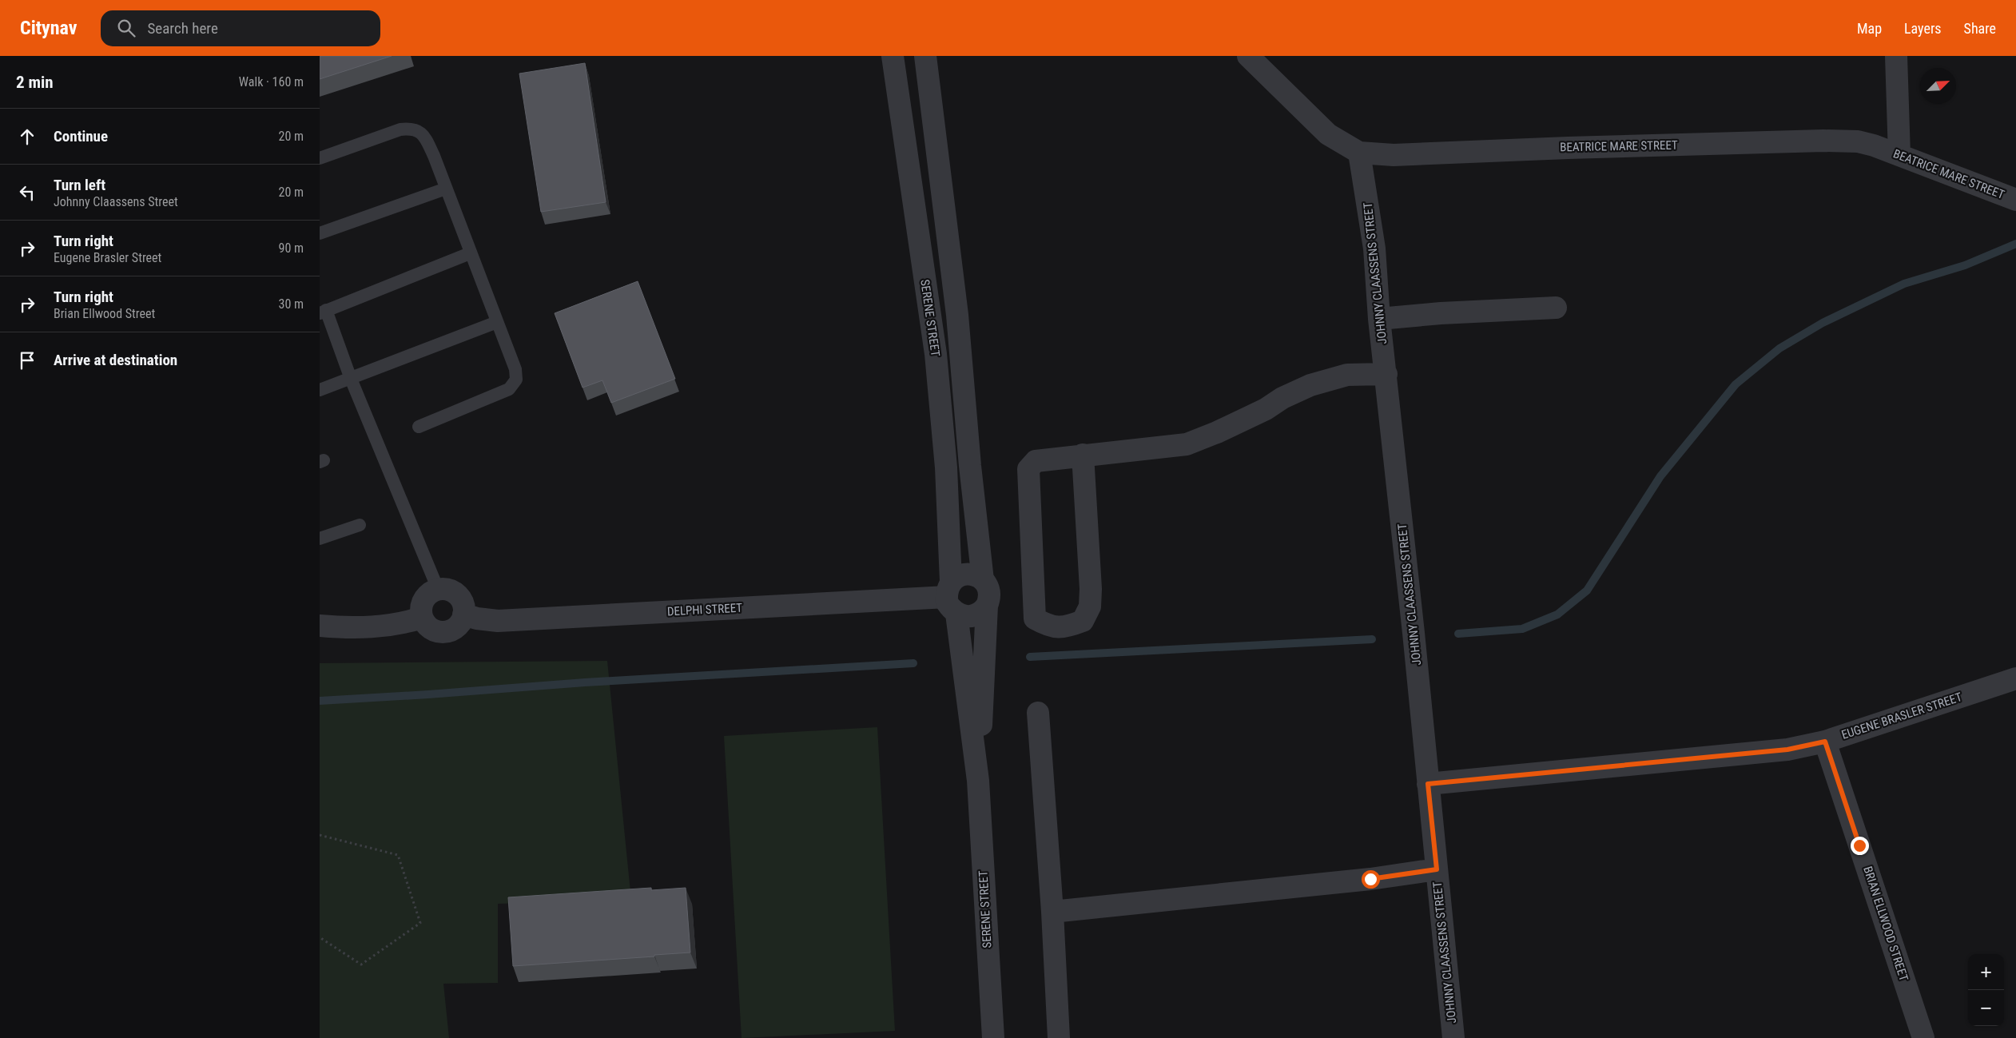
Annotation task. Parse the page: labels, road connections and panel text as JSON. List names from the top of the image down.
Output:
{
  "streets": {
    "street": [
      "BEATRICE MARE STREET",
      "JOHNNY CLAASSENS STREET",
      "SERENE STREET",
      "DELPHI STREET",
      "EUGENE BRASLER STREET",
      "BRIAN ELLWOOD STREET"
    ]
  },
  "crossings": [
    ["BEATRICE MARE STREET", "JOHNNY CLAASSENS STREET"],
    ["JOHNNY CLAASSENS STREET", "EUGENE BRASLER STREET"],
    ["SERENE STREET", "DELPHI STREET"],
    ["EUGENE BRASLER STREET", "BRIAN ELLWOOD STREET"]
  ],
  "north": "top right",
  "page": {
    "header": "Citynav",
    "search": "Search here",
    "nav": ["Map", "Layers", "Share"],
    "heading": ["2 min", "Walk · 160 m"],
    "list": [
      ["Continue", "20 m"],
      ["Turn left", "Johnny Claassens Street", "20 m"],
      ["Turn right", "Eugene Brasler Street", "90 m"],
      ["Turn right", "Brian Ellwood Street", "30 m"],
      "Arrive at destination"
    ],
    "map_buttons": ["+", "−"]
  }
}
